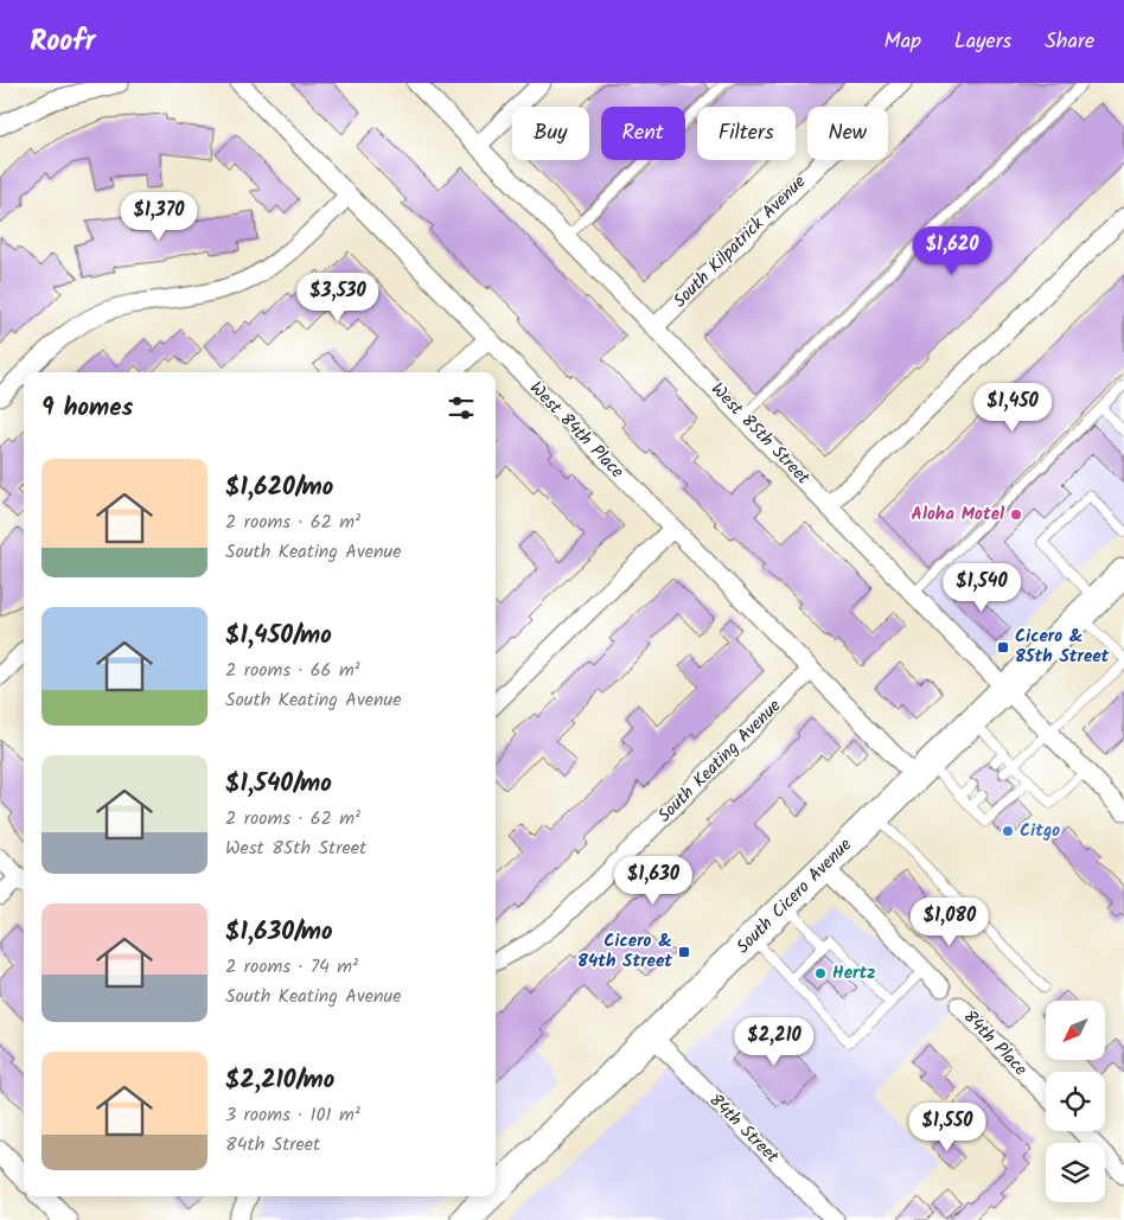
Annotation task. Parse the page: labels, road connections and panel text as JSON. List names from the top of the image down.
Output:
{
  "streets": {
    "main road": ["South Cicero Avenue"],
    "street": [
      "South Kilpatrick Avenue",
      "West 84th Place",
      "West 85th Street",
      "South Keating Avenue",
      "84th Place",
      "84th Street"
    ]
  },
  "crossings": [
    ["South Kilpatrick Avenue", "West 85th Street"],
    ["West 84th Place", "South Keating Avenue"],
    ["West 84th Place", "South Cicero Avenue"],
    ["West 85th Street", "South Cicero Avenue"],
    ["South Cicero Avenue", "84th Street"]
  ],
  "places": {
    "other": ["Aloha Motel", "Citgo", "Hertz"],
    "transit": ["Cicero & 85th Street", "Cicero & 84th Street"]
  },
  "north": "bottom left",
  "page": {
    "header": "Roofr",
    "nav": ["Map", "Layers", "Share"],
    "chip": [
      "Buy",
      "Rent",
      "Filters",
      "New"
    ],
    "price": [
      "$1,370",
      "$1,620",
      "$3,530",
      "$1,450",
      "$1,540",
      "$1,630",
      "$1,080",
      "$2,210",
      "$1,550"
    ],
    "heading": "9 homes",
    "list": [
      {
        "name": "$1,620/mo",
        "note": "2 rooms · 62 m² · South Keating Avenue"
      },
      {
        "name": "$1,450/mo",
        "note": "2 rooms · 66 m² · South Keating Avenue"
      },
      {
        "name": "$1,540/mo",
        "note": "2 rooms · 62 m² · West 85th Street"
      },
      {
        "name": "$1,630/mo",
        "note": "2 rooms · 74 m² · South Keating Avenue"
      },
      {
        "name": "$2,210/mo",
        "note": "3 rooms · 101 m² · 84th Street"
      }
    ]
  }
}
